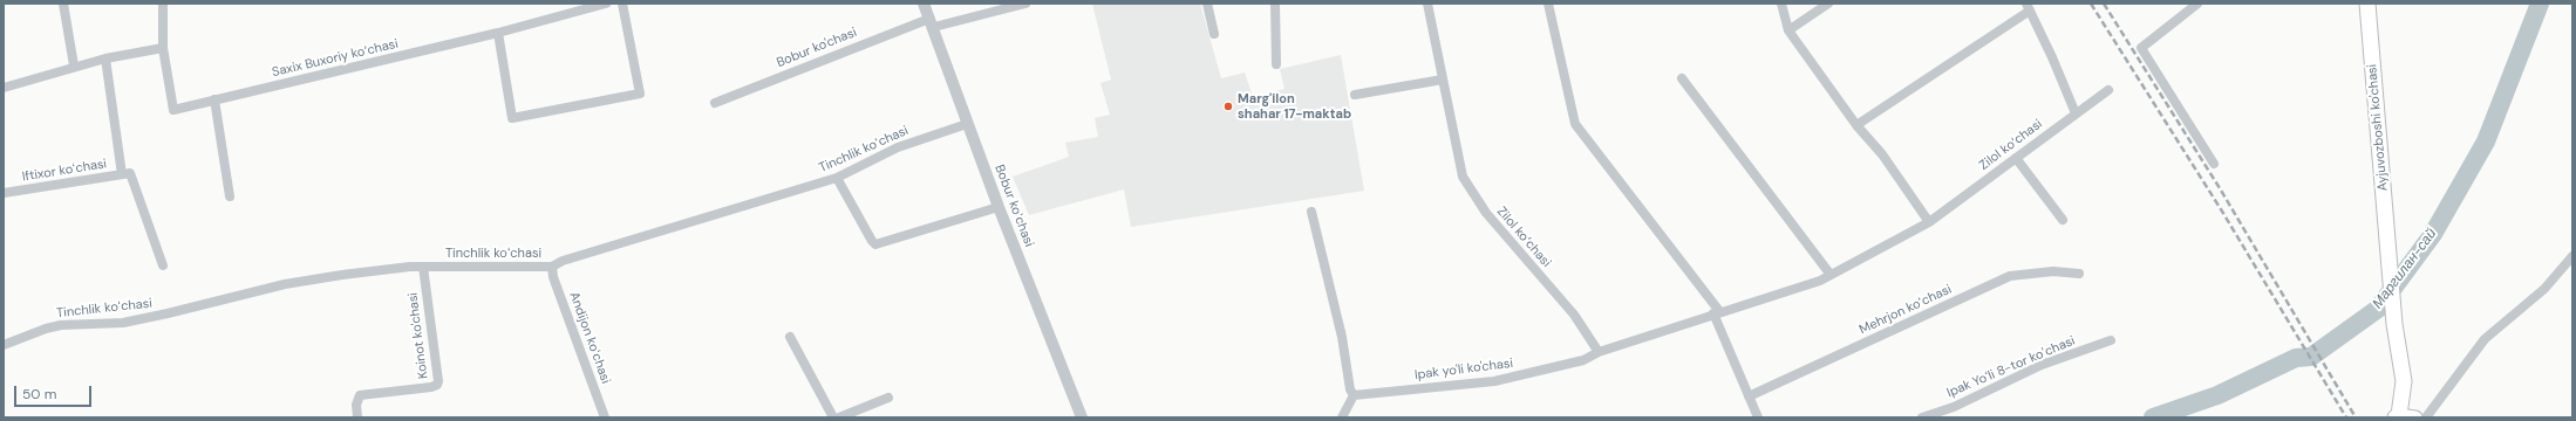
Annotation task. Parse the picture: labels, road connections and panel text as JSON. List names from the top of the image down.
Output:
{
  "streets": {
    "main road": ["Ayjuvozboshi ko'chasi"],
    "street": [
      "Bobur ko'chasi",
      "Saxix Buxoriy ko‘chasi",
      "Zilol ko‘chasi",
      "Tinchlik koʻchasi",
      "Iftixor koʻchasi",
      "Bobur koʻchasi",
      "Mehrjon koʻchasi",
      "Koinot ko'chasi",
      "Andijon koʻchasi",
      "Ipak Yoʻli 8-tor koʼchasi",
      "Ipak yo'li ko'chasi"
    ]
  },
  "crossings": [
    ["Bobur ko'chasi", "Bobur koʻchasi"],
    ["Zilol ko‘chasi", "Ipak yo'li ko'chasi"],
    ["Tinchlik koʻchasi", "Bobur koʻchasi"],
    ["Tinchlik koʻchasi", "Koinot ko'chasi"],
    ["Tinchlik koʻchasi", "Andijon koʻchasi"]
  ],
  "water": ["Маргилан-сай"],
  "places": ["Marg'ilon shahar 17-maktab"],
  "scale_bar": "50 m"
}
